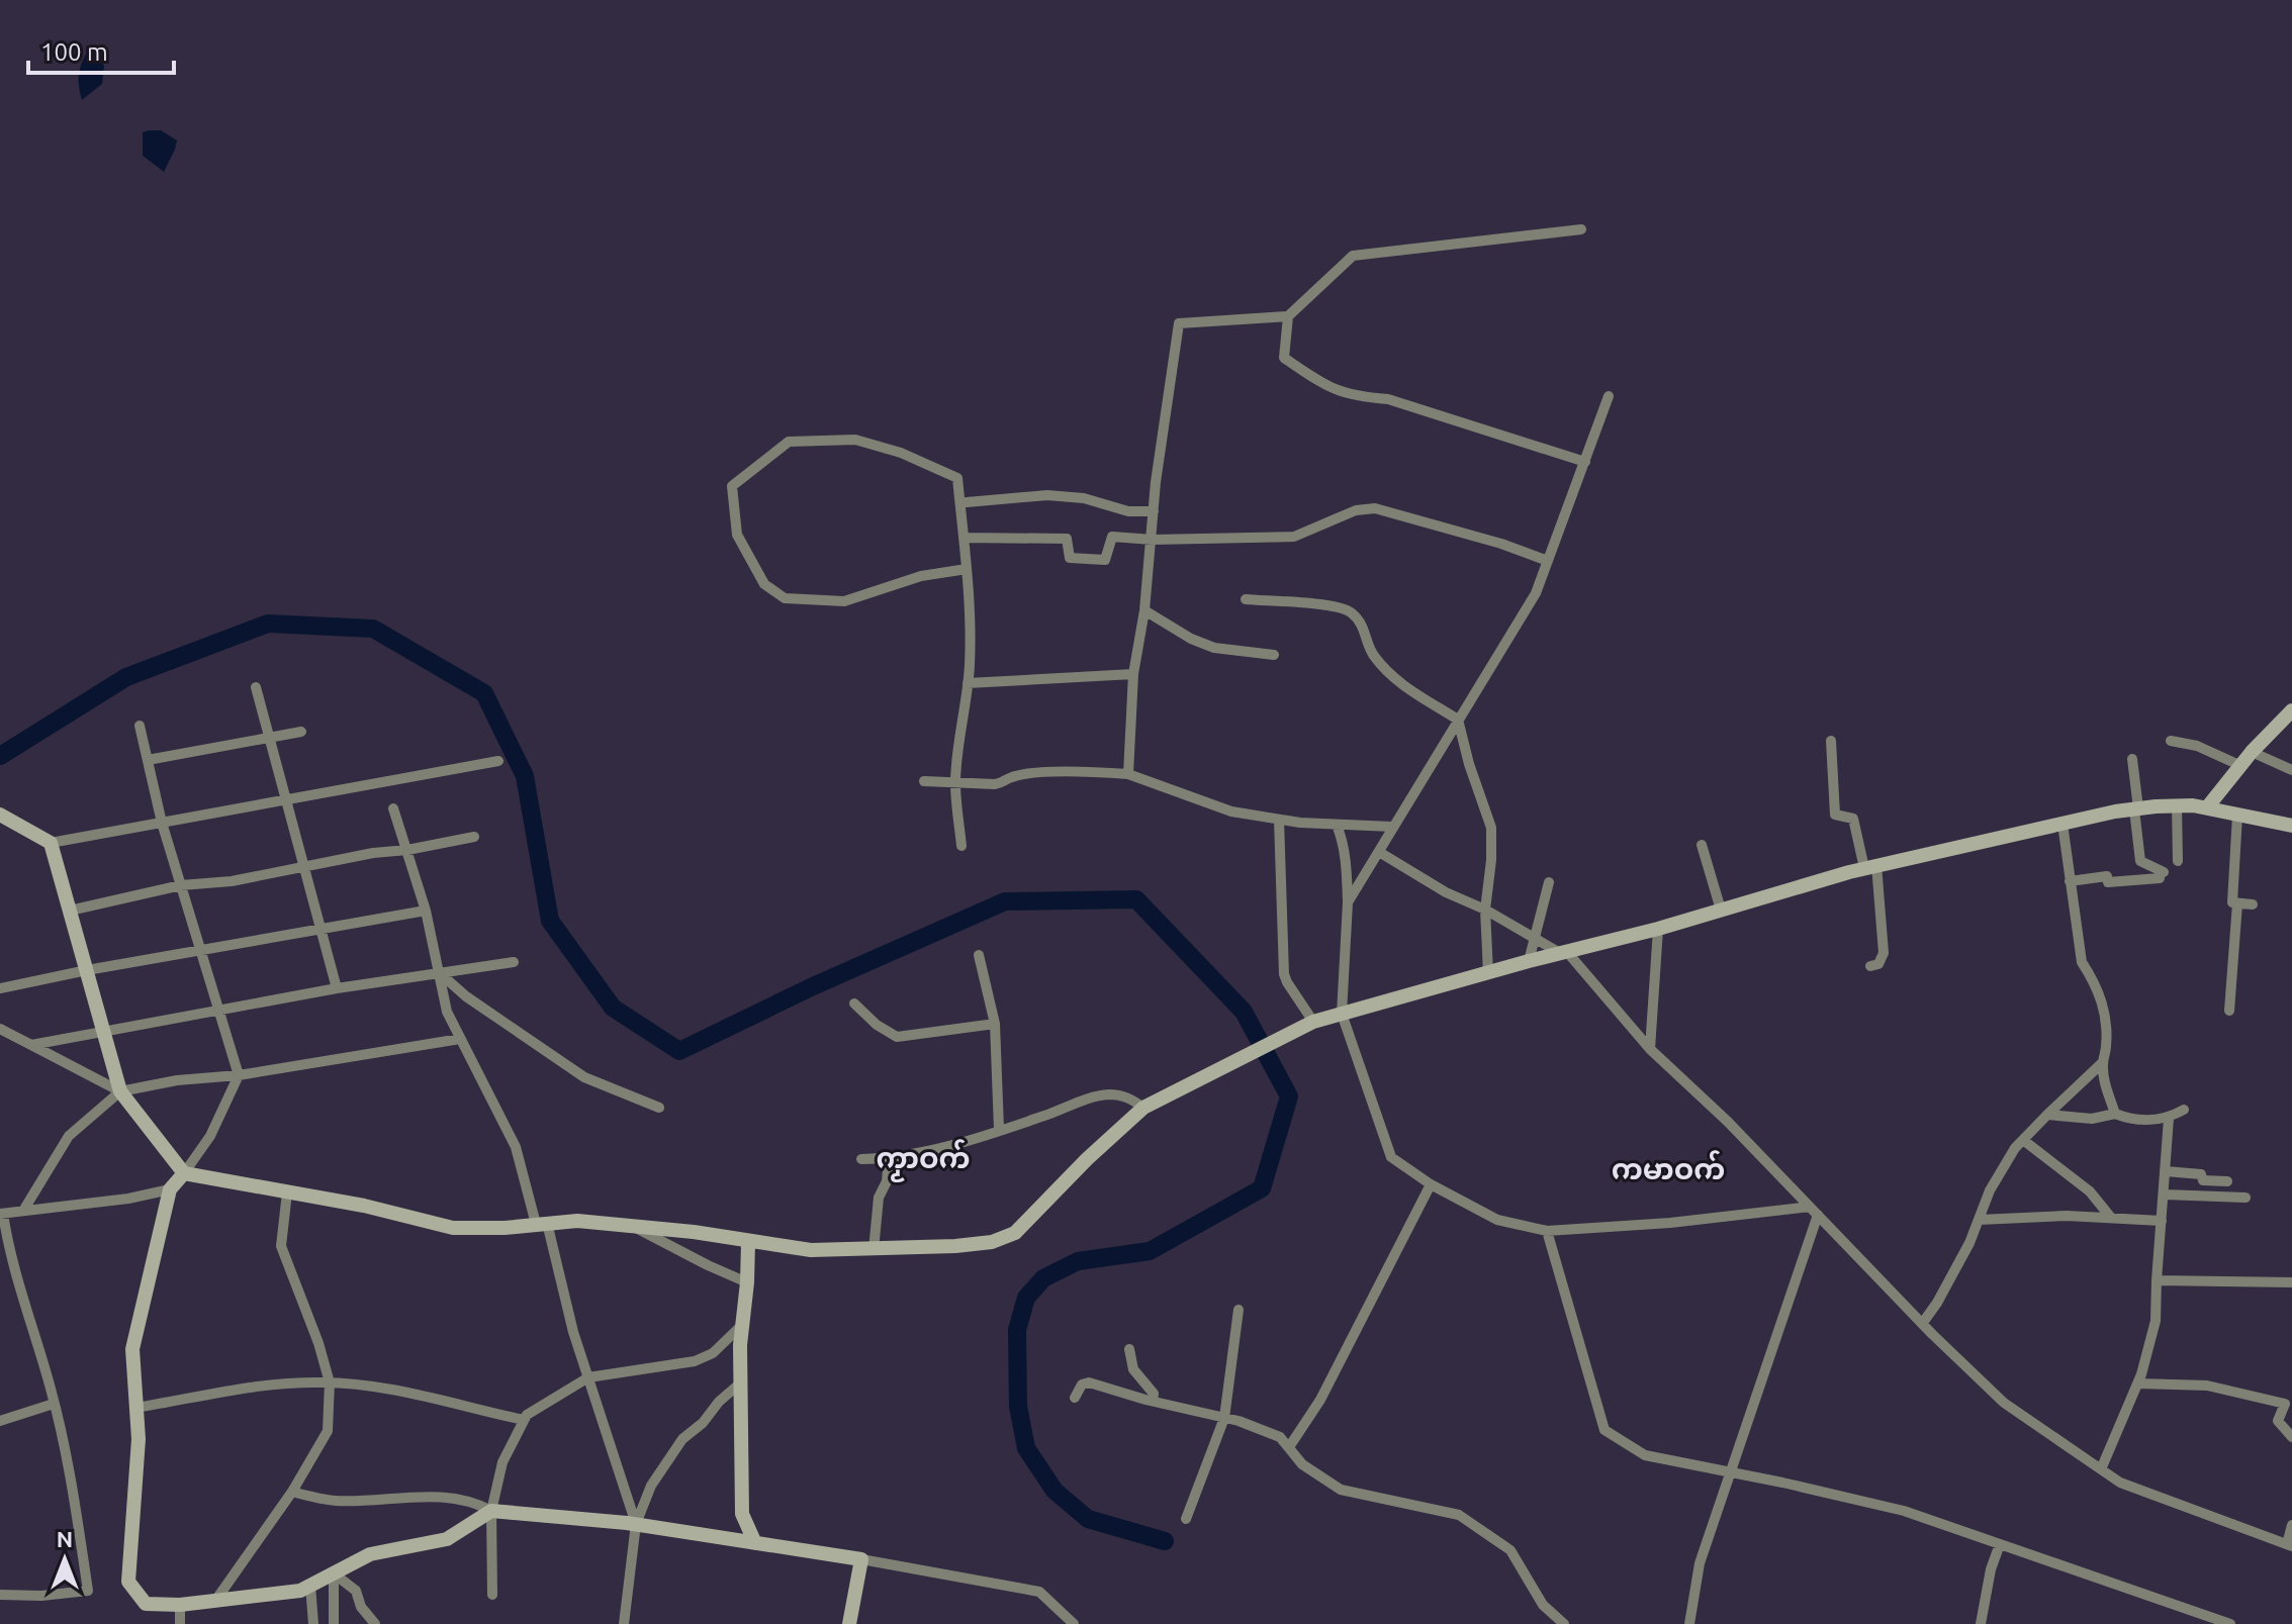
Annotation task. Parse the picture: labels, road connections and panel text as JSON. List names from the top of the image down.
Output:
{
  "districts": ["ကၟာဝက်", "ကမာဝက်"],
  "scale_bar": "100 m",
  "north": "top"
}
